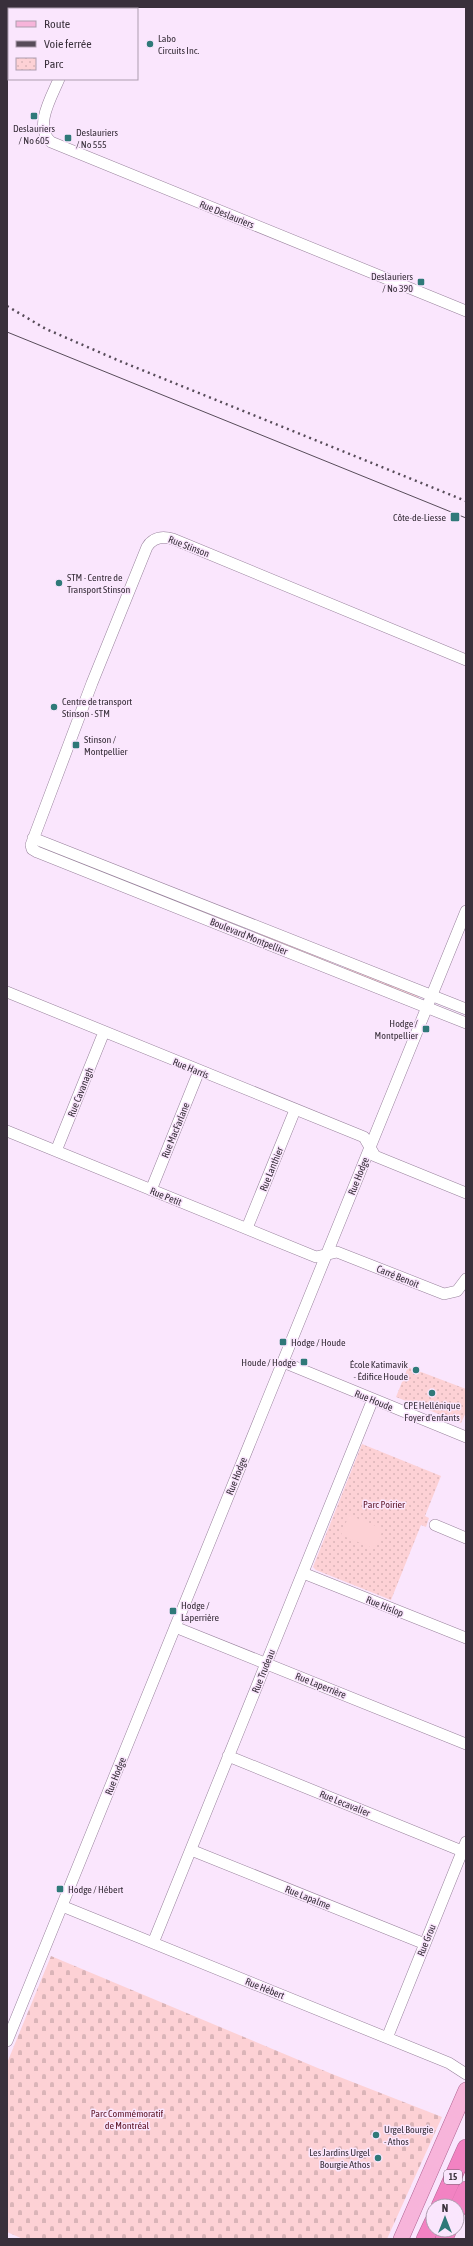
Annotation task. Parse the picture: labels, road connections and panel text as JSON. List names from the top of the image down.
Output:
{
  "streets": {
    "highway": ["15"],
    "street": [
      "Rue Deslauriers",
      "Rue Stinson",
      "Boulevard Montpellier",
      "Rue Harris",
      "Rue Cavanagh",
      "Rue MacFarlane",
      "Rue Lanthier",
      "Rue Hodge",
      "Rue Petit",
      "Carré Benoit",
      "Rue Houde",
      "Rue Hislop",
      "Rue Trudeau",
      "Rue Laperrière",
      "Rue Lecavalier",
      "Rue Lapalme",
      "Rue Grou",
      "Rue Hébert"
    ]
  },
  "crossings": [
    ["Rue Stinson", "Boulevard Montpellier"],
    ["Boulevard Montpellier", "Rue Hodge"],
    ["Rue Harris", "Rue Cavanagh"],
    ["Rue Harris", "Rue MacFarlane"],
    ["Rue Harris", "Rue Lanthier"],
    ["Rue Harris", "Rue Hodge"],
    ["Rue Cavanagh", "Rue Petit"],
    ["Rue MacFarlane", "Rue Petit"],
    ["Rue Lanthier", "Rue Petit"],
    ["Rue Hodge", "Rue Petit"],
    ["Rue Hodge", "Carré Benoit"],
    ["Rue Hodge", "Rue Houde"],
    ["Rue Hodge", "Rue Laperrière"],
    ["Rue Hodge", "Rue Hébert"],
    ["Rue Petit", "Carré Benoit"],
    ["Rue Houde", "Rue Trudeau"],
    ["Rue Hislop", "Rue Trudeau"],
    ["Rue Trudeau", "Rue Laperrière"],
    ["Rue Trudeau", "Rue Lecavalier"],
    ["Rue Trudeau", "Rue Lapalme"],
    ["Rue Trudeau", "Rue Hébert"],
    ["Rue Lecavalier", "Rue Grou"],
    ["Rue Lapalme", "Rue Grou"],
    ["Rue Grou", "Rue Hébert"]
  ],
  "parks": ["Parc Poirier", "Parc Commémoratif de Montréal"],
  "places": {
    "other": [
      "Labo Circuits Inc.",
      "STM - Centre de Transport Stinson",
      "Centre de transport Stinson - STM",
      "École Katimavik - Édifice Houde",
      "CPE Hellénique Foyer d'enfants",
      "Urgel Bourgie - Athos",
      "Les Jardins Urgel Bourgie Athos"
    ],
    "transit": [
      "Deslauriers / No 605",
      "Deslauriers / No 555",
      "Deslauriers / No 390",
      "Côte-de-Liesse",
      "Stinson / Montpellier",
      "Hodge / Montpellier",
      "Hodge / Houde",
      "Houde / Hodge",
      "Hodge / Laperrière",
      "Hodge / Hébert"
    ]
  },
  "legend": ["Route", "Voie ferrée", "Parc"],
  "north": "top"
}
